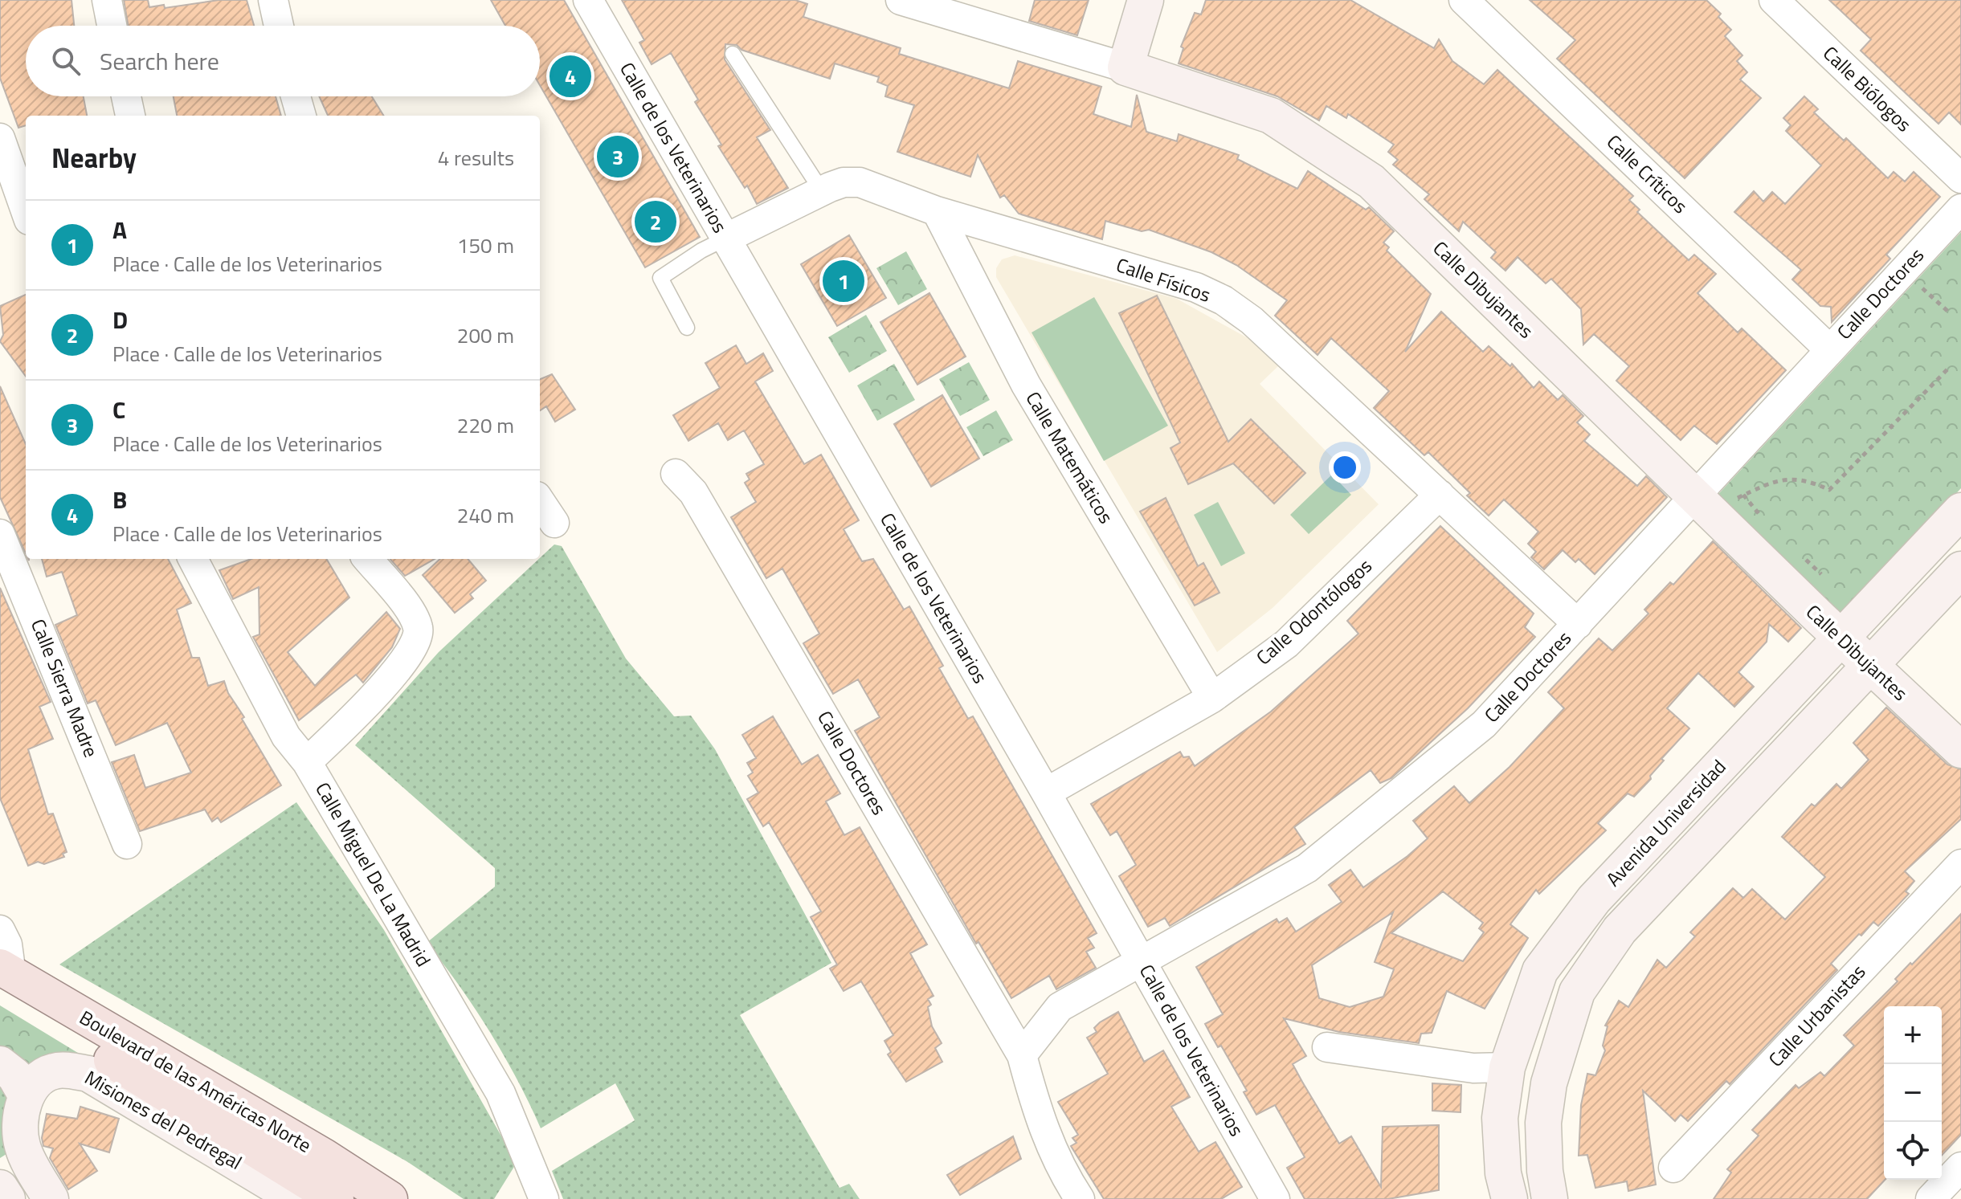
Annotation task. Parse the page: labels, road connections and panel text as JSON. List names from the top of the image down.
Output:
{
  "streets": {
    "main road": ["Boulevard de las Américas Norte"],
    "street": [
      "Calle Biólogos",
      "Calle de los Veterinarios",
      "Calle Críticos",
      "Calle Físicos",
      "Calle Dibujantes",
      "Calle Doctores",
      "Calle Matemáticos",
      "Calle Odontólogos",
      "Calle Sierra Madre",
      "Avenida Universidad",
      "Calle Miguel De La Madrid",
      "Calle Urbanistas",
      "Misiones del Pedregal"
    ]
  },
  "crossings": [
    ["Calle de los Veterinarios", "Calle Físicos"],
    ["Calle de los Veterinarios", "Calle Doctores"],
    ["Calle de los Veterinarios", "Calle Odontólogos"],
    ["Calle Críticos", "Calle Doctores"],
    ["Calle Físicos", "Calle Doctores"],
    ["Calle Físicos", "Calle Matemáticos"],
    ["Calle Físicos", "Calle Odontólogos"],
    ["Calle Dibujantes", "Calle Doctores"],
    ["Calle Dibujantes", "Avenida Universidad"],
    ["Calle Matemáticos", "Calle Odontólogos"]
  ],
  "page": {
    "search": "Search here",
    "pins": [
      "4",
      "3",
      "2",
      "1"
    ],
    "heading": ["Nearby", "4 results"],
    "list": [
      {
        "mark": "1",
        "name": "A",
        "note": "Place · Calle de los Veterinarios",
        "value": "150 m"
      },
      {
        "mark": "2",
        "name": "D",
        "note": "Place · Calle de los Veterinarios",
        "value": "200 m"
      },
      {
        "mark": "3",
        "name": "C",
        "note": "Place · Calle de los Veterinarios",
        "value": "220 m"
      },
      {
        "mark": "4",
        "name": "B",
        "note": "Place · Calle de los Veterinarios",
        "value": "240 m"
      }
    ],
    "map_buttons": ["+", "−"]
  }
}
